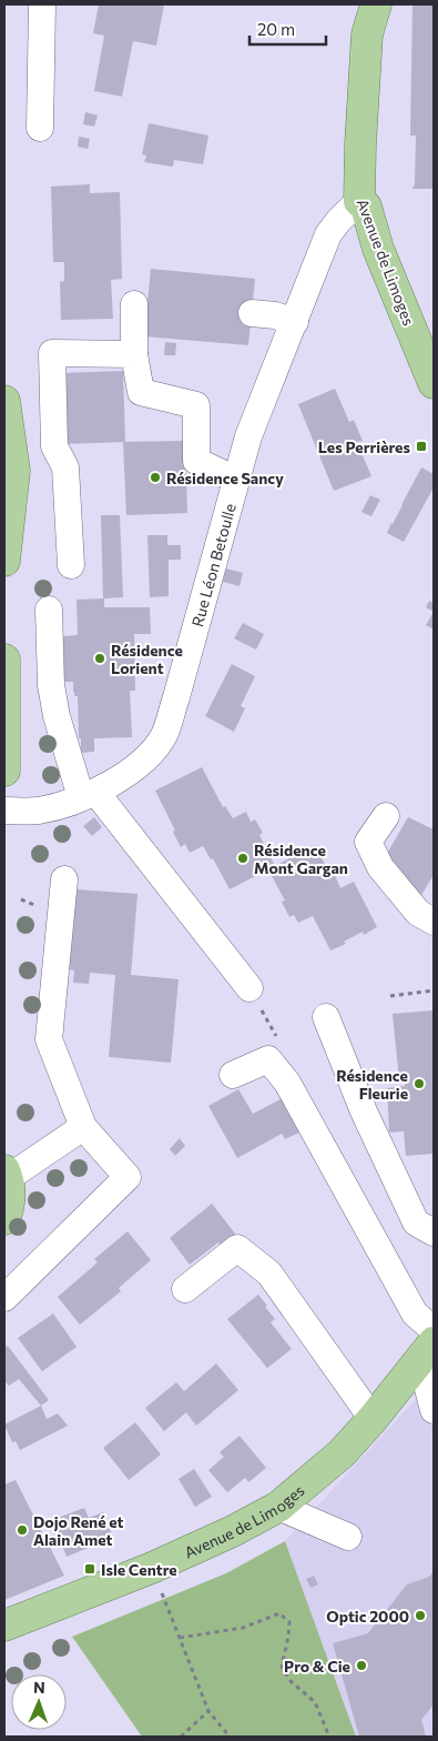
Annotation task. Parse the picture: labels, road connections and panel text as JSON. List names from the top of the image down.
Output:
{
  "streets": {
    "main road": ["Avenue de Limoges"],
    "street": ["Rue Léon Betoulle"]
  },
  "crossings": [
    ["Avenue de Limoges", "Rue Léon Betoulle"]
  ],
  "places": {
    "transit": ["Les Perrières", "Isle Centre"],
    "other": [
      "Résidence Sancy",
      "Résidence Lorient",
      "Résidence Mont Gargan",
      "Résidence Fleurie",
      "Dojo René et Alain Amet",
      "Optic 2000",
      "Pro & Cie"
    ]
  },
  "scale_bar": "20 m",
  "north": "top"
}
